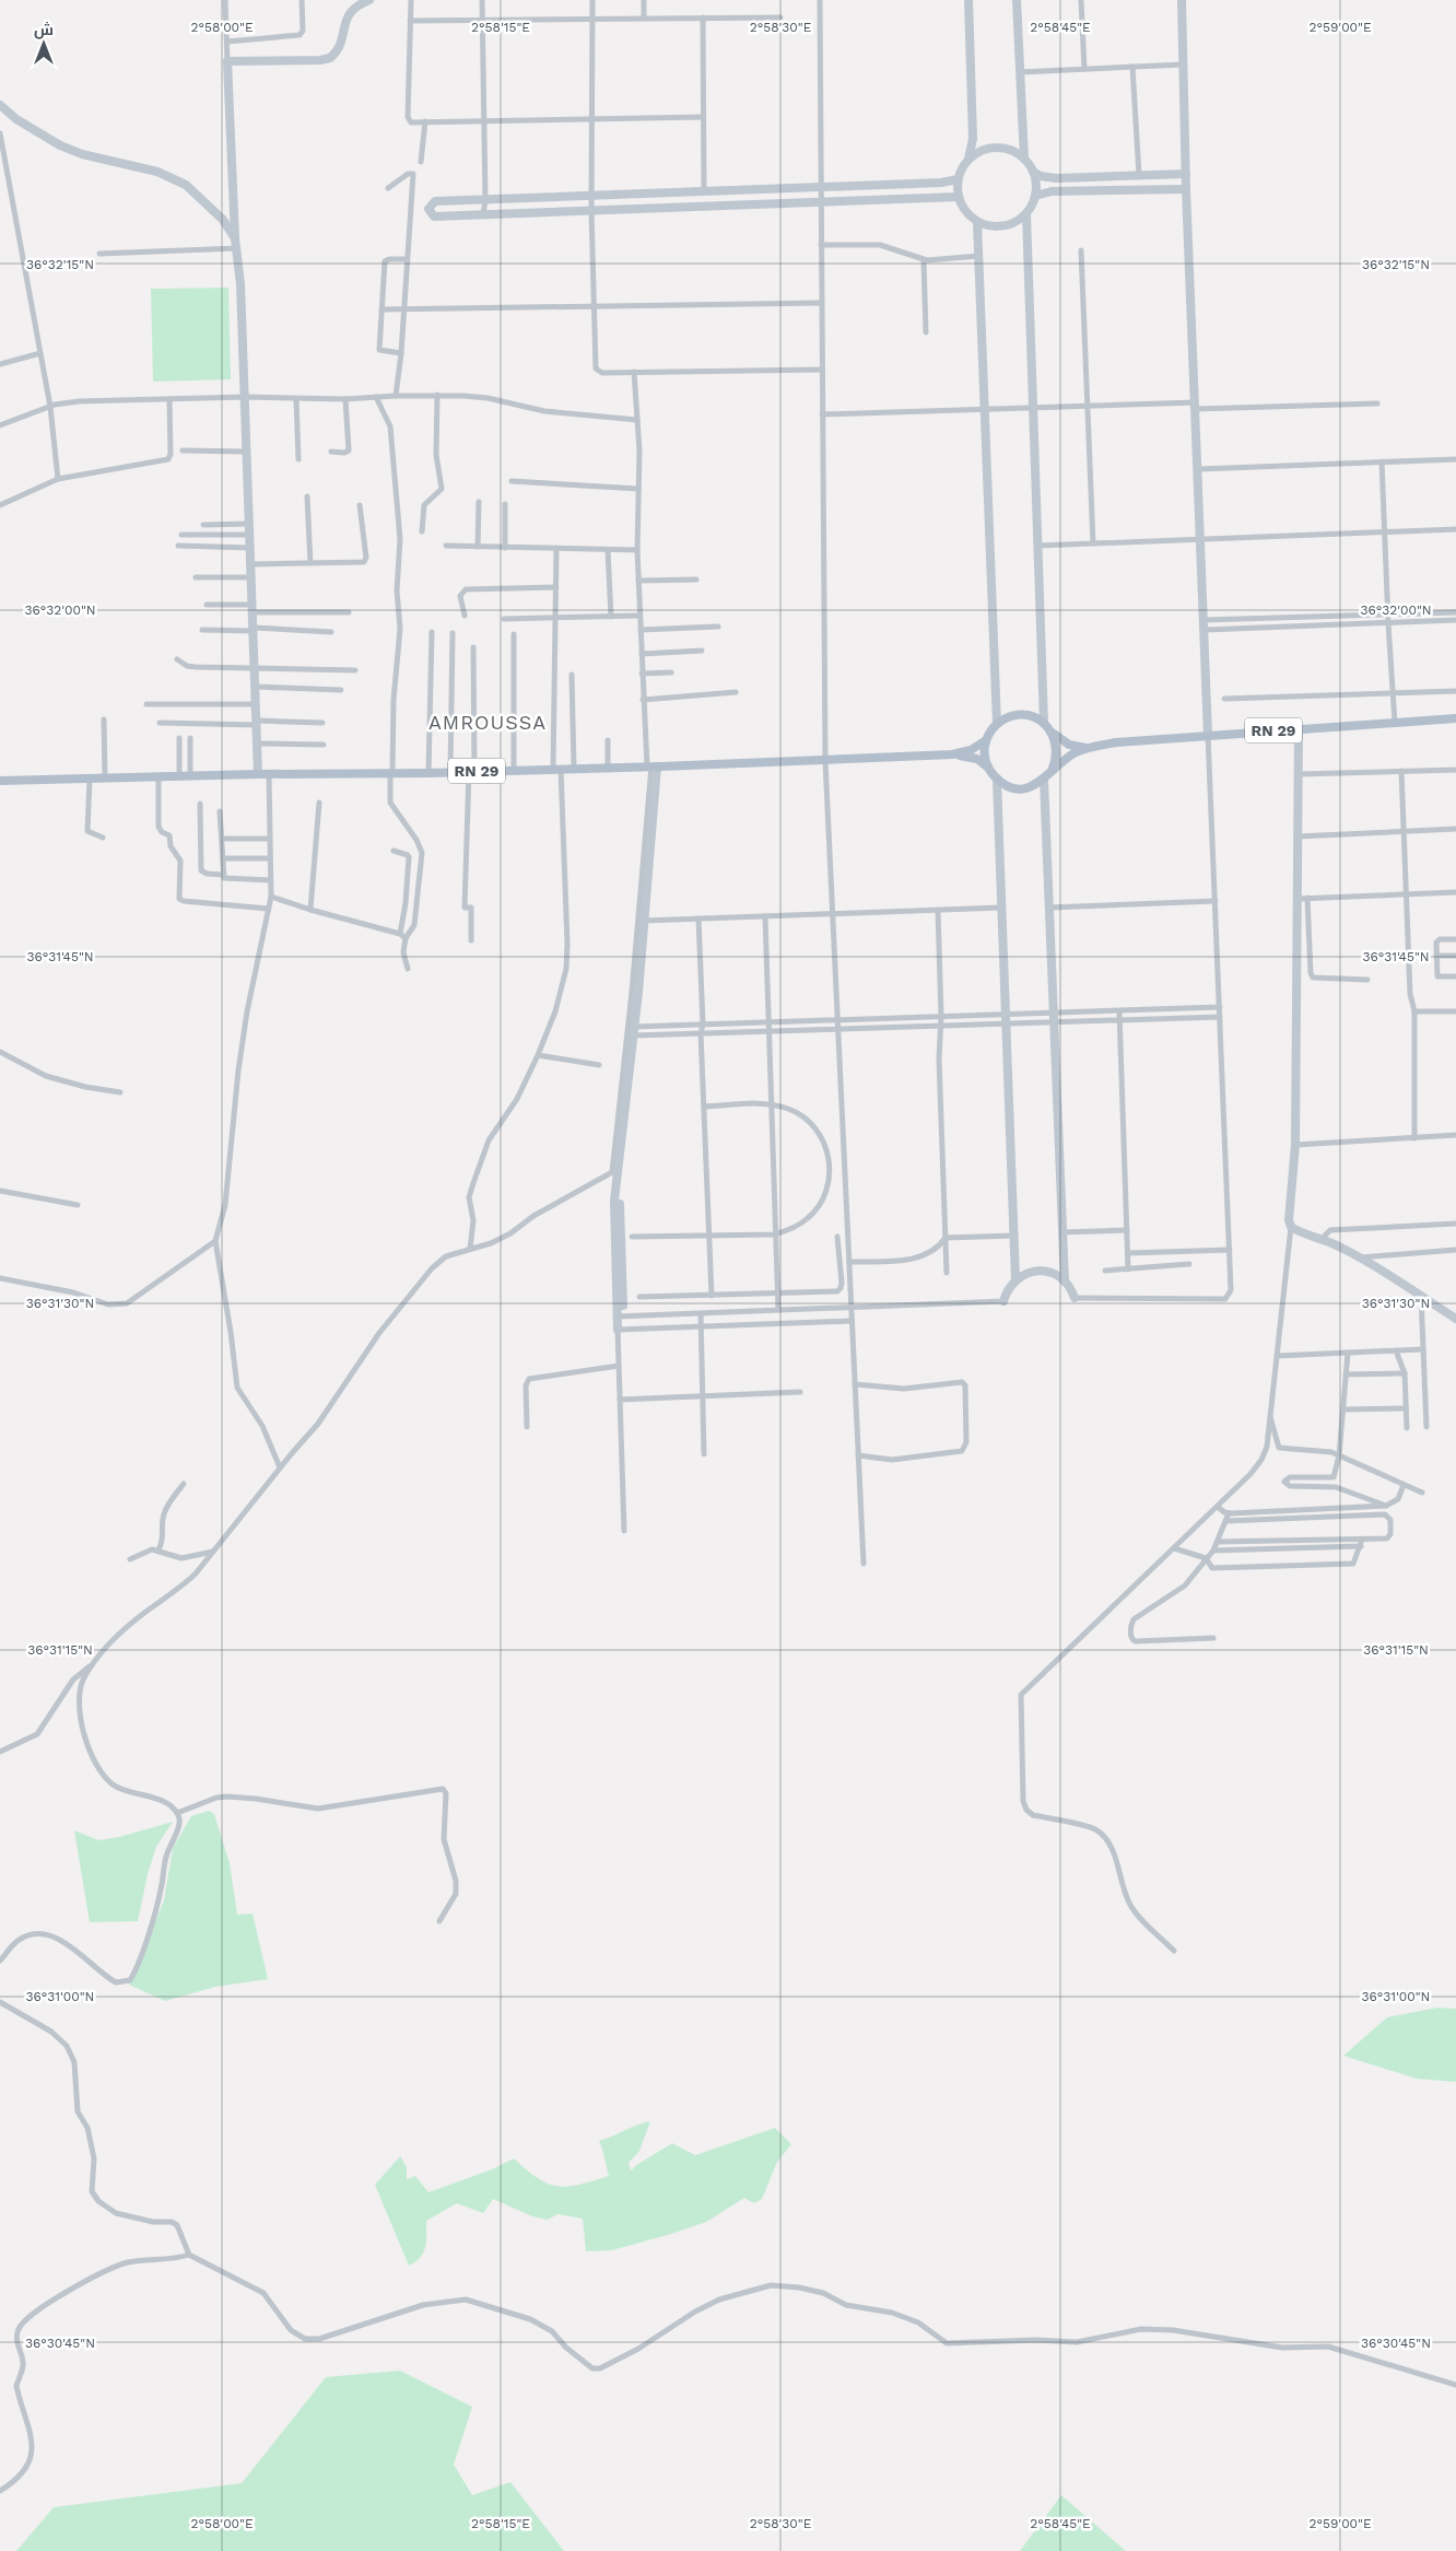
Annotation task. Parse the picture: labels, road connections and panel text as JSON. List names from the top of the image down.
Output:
{
  "streets": {
    "main road": ["RN 29"]
  },
  "districts": ["AMROUSSA"],
  "north": "top",
  "coordinates": [
    "2°58'00\"E",
    "2°58'15\"E",
    "2°58'30\"E",
    "2°58'45\"E",
    "2°59'00\"E",
    "36°32'15\"N",
    "36°32'00\"N",
    "36°31'45\"N",
    "36°31'30\"N",
    "36°31'15\"N",
    "36°31'00\"N",
    "36°30'45\"N"
  ]
}
